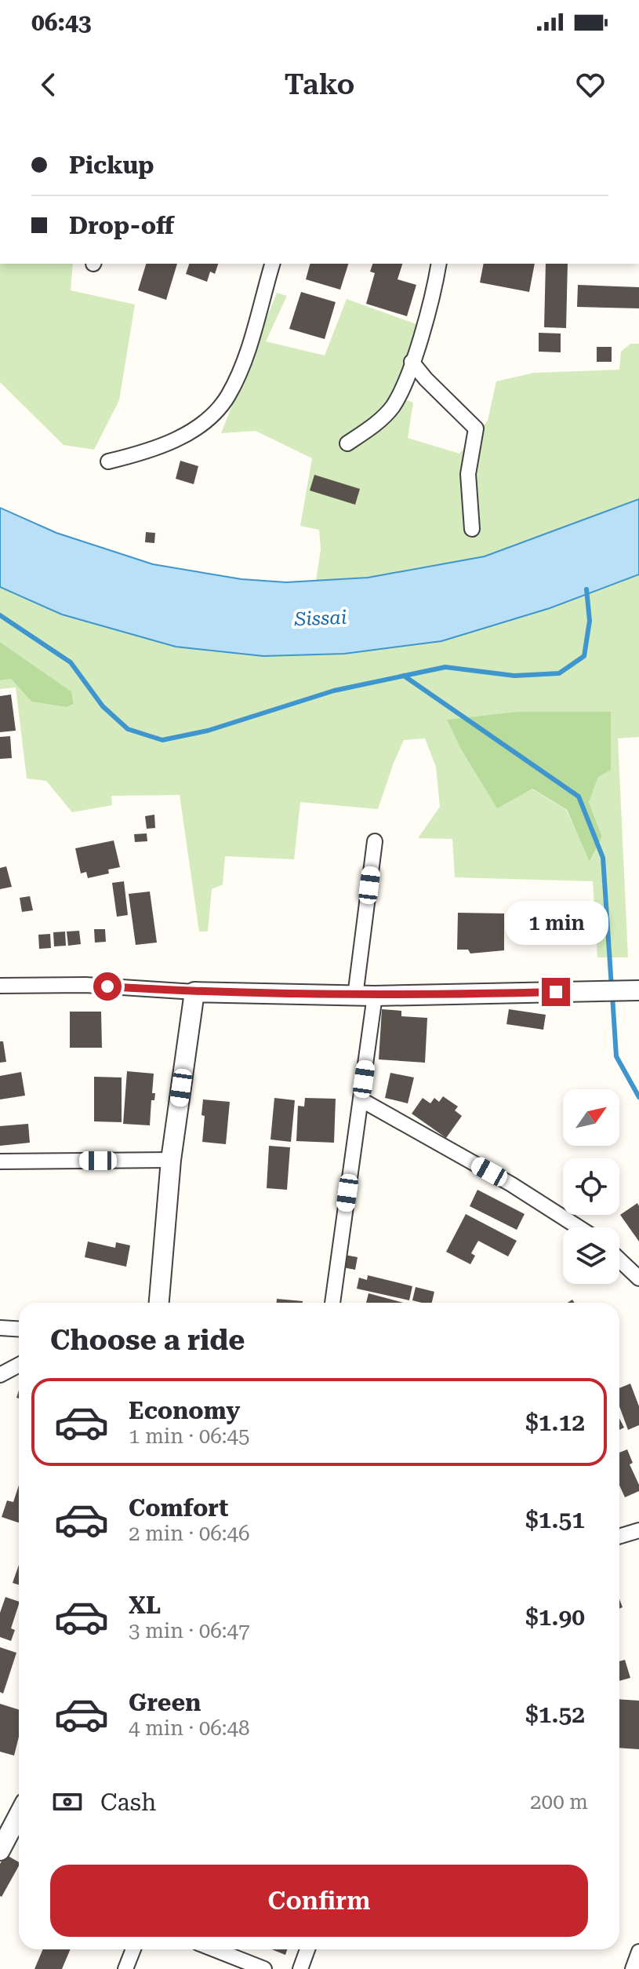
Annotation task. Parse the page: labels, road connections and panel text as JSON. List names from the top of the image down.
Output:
{
  "water": ["Sissai"],
  "north": "top right",
  "page": {
    "status": "06:43",
    "header": "Tako",
    "banner": ["Pickup", "Drop-off"],
    "bubble": "1 min",
    "heading": "Choose a ride",
    "list": [
      {
        "name": "Economy",
        "note": "1 min · 06:45",
        "value": "$1.12"
      },
      {
        "name": "Comfort",
        "note": "2 min · 06:46",
        "value": "$1.51"
      },
      {
        "name": "XL",
        "note": "3 min · 06:47",
        "value": "$1.90"
      },
      {
        "name": "Green",
        "note": "4 min · 06:48",
        "value": "$1.52"
      }
    ],
    "pay": ["Cash", "200 m"],
    "buttons": "Confirm"
  }
}
